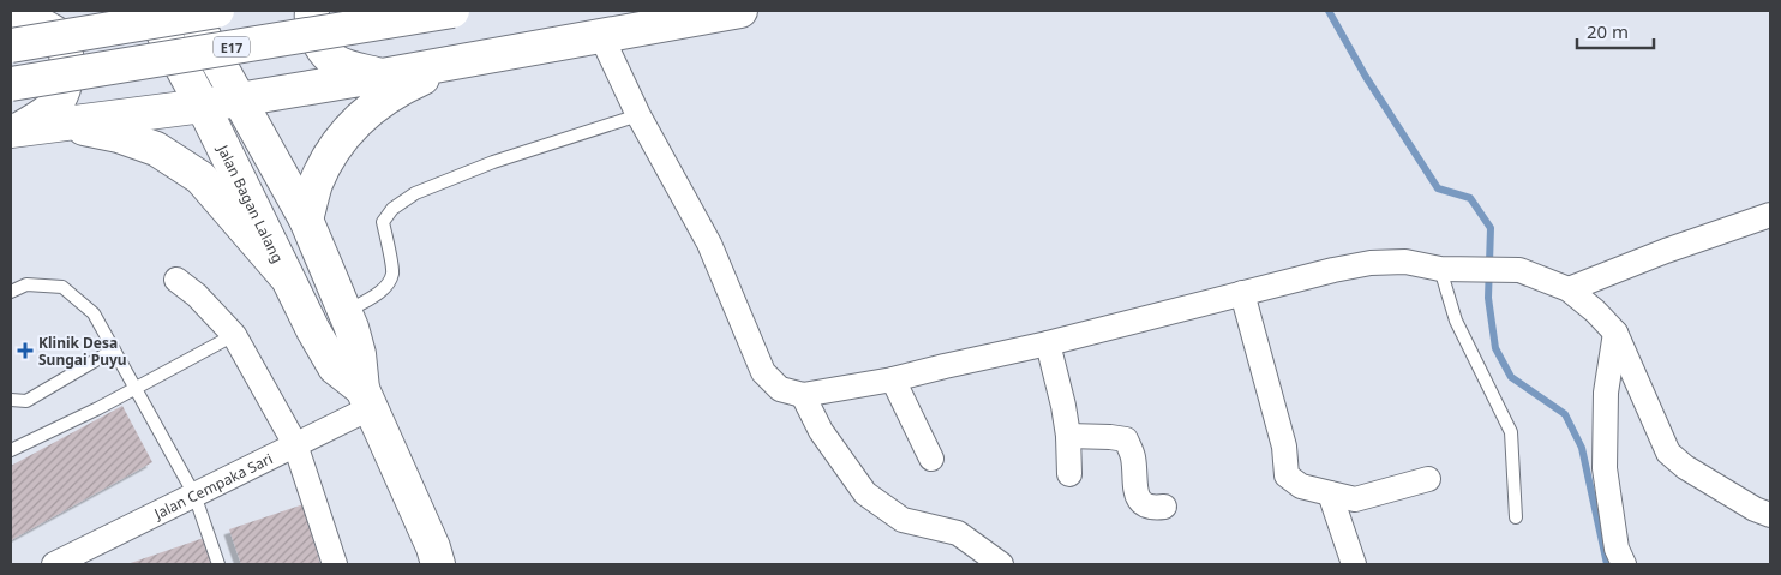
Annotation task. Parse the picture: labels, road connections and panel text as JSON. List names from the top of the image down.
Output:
{
  "streets": {
    "main road": ["E17", "Jalan Bagan Lalang"],
    "street": ["Jalan Cempaka Sari"]
  },
  "crossings": [
    ["Jalan Bagan Lalang", "Jalan Cempaka Sari"]
  ],
  "places": {
    "health": ["Klinik Desa Sungai Puyu"]
  },
  "scale_bar": "20 m"
}
